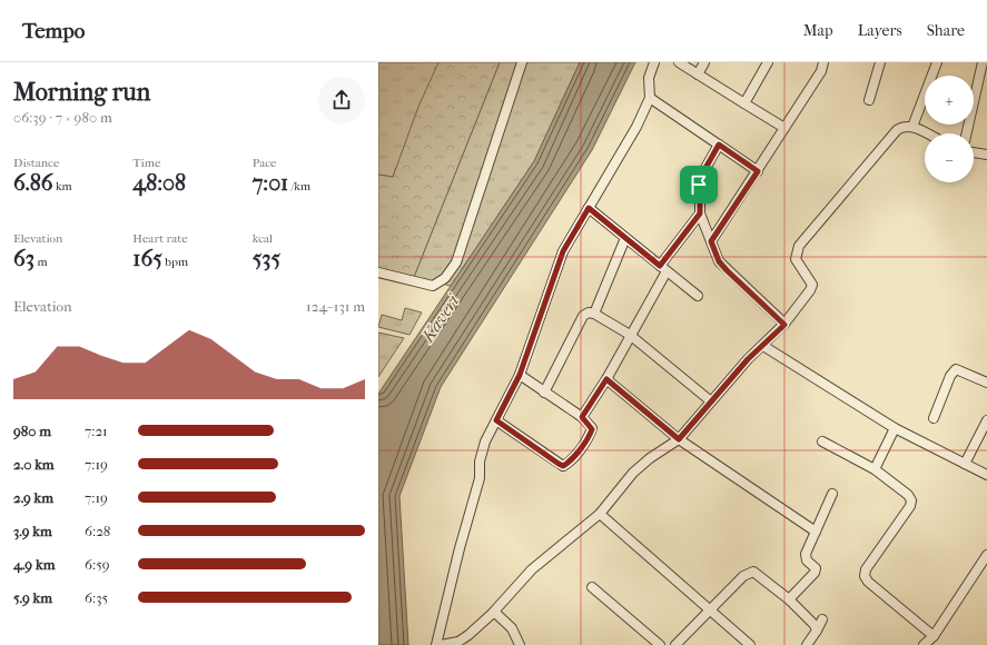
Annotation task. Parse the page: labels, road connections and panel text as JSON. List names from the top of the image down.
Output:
{
  "water": ["Kaveri"],
  "page": {
    "header": "Tempo",
    "nav": ["Map", "Layers", "Share"],
    "heading": ["Morning run", "06:39 · 7 × 980 m"],
    "map_buttons": ["+", "−"],
    "stats": [
      ["Distance", "6.86 km"],
      ["Time", "48:08"],
      ["Pace", "7:01 /km"],
      ["Elevation", "63 m"],
      ["Heart rate", "165 bpm"],
      ["kcal", "535"]
    ],
    "chart": ["Elevation", "124–131 m"],
    "list": [
      {
        "name": "980 m",
        "note": "7:21"
      },
      {
        "name": "2.0 km",
        "note": "7:19"
      },
      {
        "name": "2.9 km",
        "note": "7:19"
      },
      {
        "name": "3.9 km",
        "note": "6:28"
      },
      {
        "name": "4.9 km",
        "note": "6:59"
      },
      {
        "name": "5.9 km",
        "note": "6:35"
      }
    ]
  }
}
